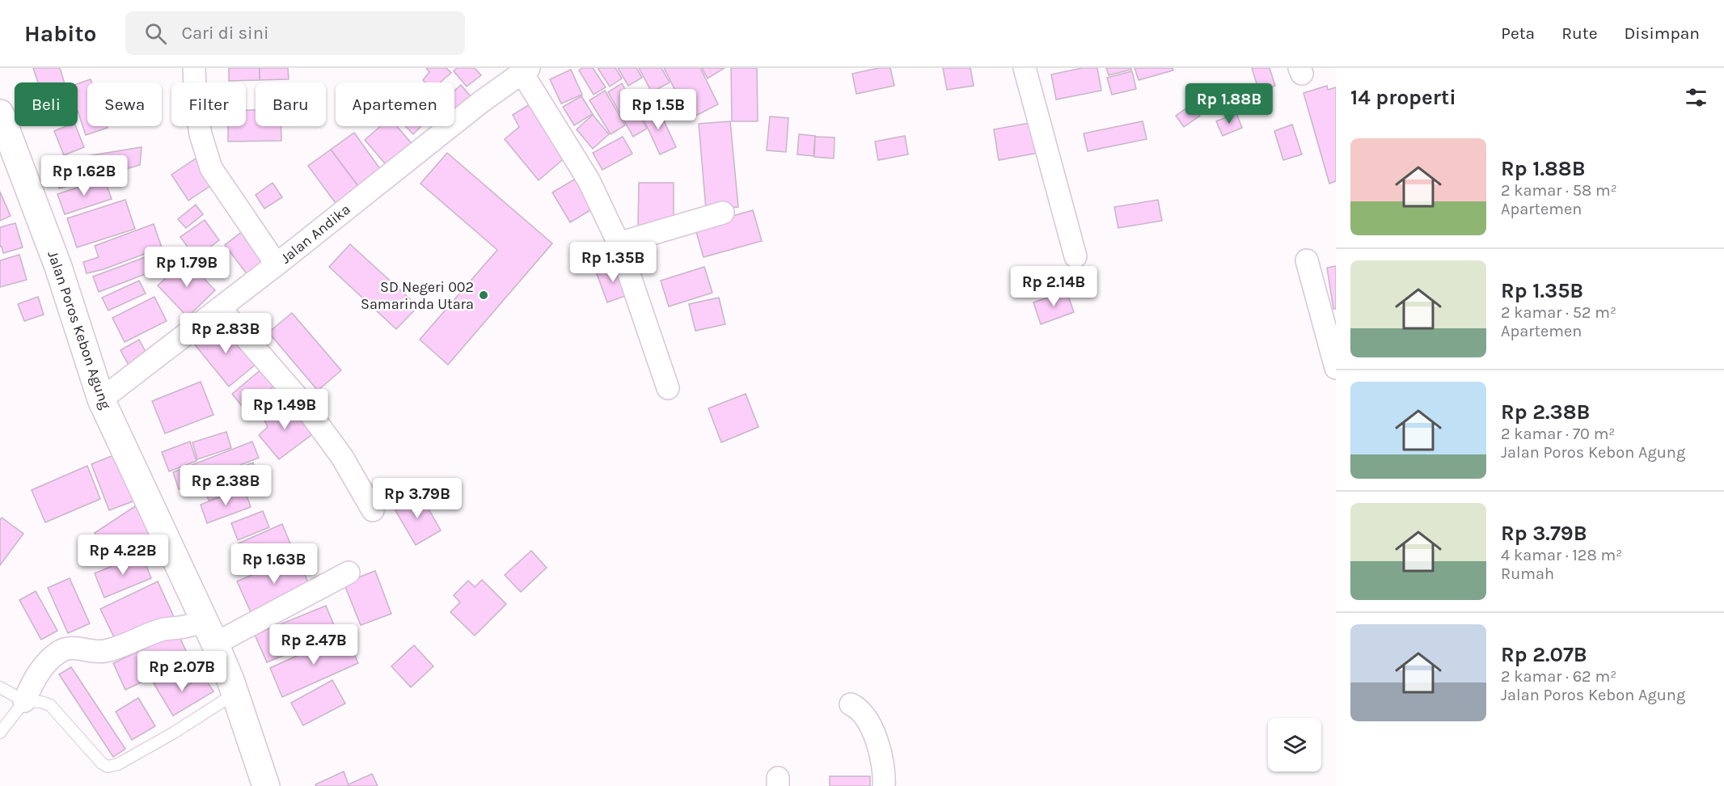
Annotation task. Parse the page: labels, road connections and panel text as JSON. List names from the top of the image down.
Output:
{
  "streets": {
    "main road": ["Jalan Poros Kebon Agung"],
    "street": ["Jalan Andika"]
  },
  "crossings": [
    ["Jalan Andika", "Jalan Poros Kebon Agung"]
  ],
  "places": ["SD Negeri 002 Samarinda Utara"],
  "page": {
    "header": "Habito",
    "search": "Cari di sini",
    "nav": ["Peta", "Rute", "Disimpan"],
    "heading": "14 properti",
    "chip": [
      "Beli",
      "Sewa",
      "Filter",
      "Baru",
      "Apartemen"
    ],
    "price": [
      "Rp 1.88B",
      "Rp 1.5B",
      "Rp 1.62B",
      "Rp 1.35B",
      "Rp 1.79B",
      "Rp 2.14B",
      "Rp 2.83B",
      "Rp 1.49B",
      "Rp 2.38B",
      "Rp 3.79B",
      "Rp 4.22B",
      "Rp 1.63B",
      "Rp 2.47B",
      "Rp 2.07B"
    ],
    "list": [
      {
        "name": "Rp 1.88B",
        "note": "2 kamar · 58 m² · Apartemen"
      },
      {
        "name": "Rp 1.35B",
        "note": "2 kamar · 52 m² · Apartemen"
      },
      {
        "name": "Rp 2.38B",
        "note": "2 kamar · 70 m² · Jalan Poros Kebon Agung"
      },
      {
        "name": "Rp 3.79B",
        "note": "4 kamar · 128 m² · Rumah"
      },
      {
        "name": "Rp 2.07B",
        "note": "2 kamar · 62 m² · Jalan Poros Kebon Agung"
      }
    ]
  }
}
